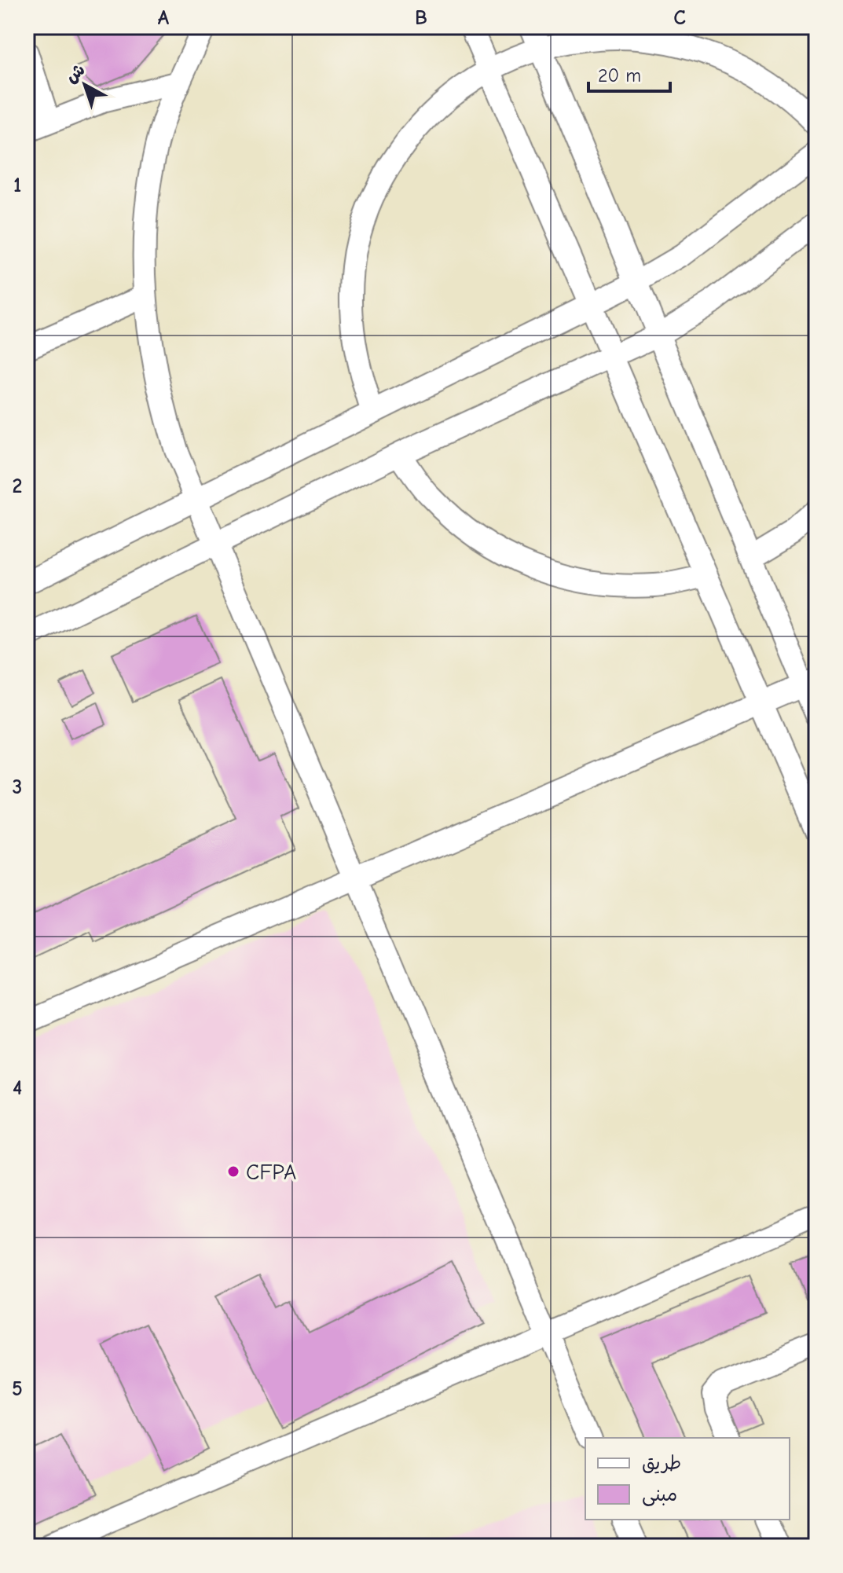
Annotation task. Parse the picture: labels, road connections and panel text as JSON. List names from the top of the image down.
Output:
{
  "places": ["CFPA"],
  "legend": ["طريق", "مبنى"],
  "scale_bar": "20 m",
  "north": "top left",
  "grid": {
    "columns": ["A", "B", "C"],
    "rows": [
      "1",
      "2",
      "3",
      "4",
      "5"
    ]
  }
}
